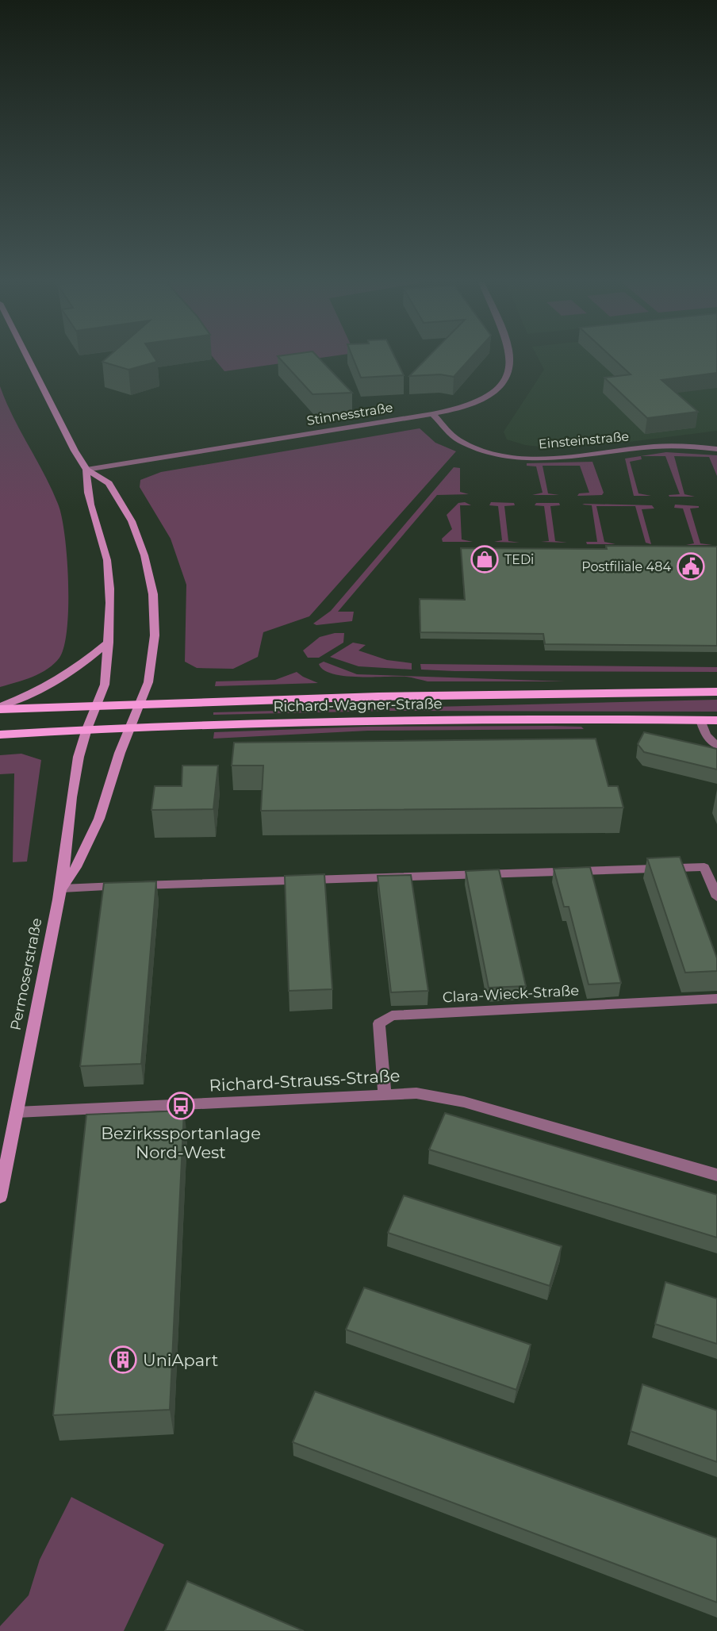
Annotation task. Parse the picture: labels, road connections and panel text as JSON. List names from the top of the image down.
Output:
{
  "streets": {
    "main road": ["Richard-Wagner-Straße", "Permoserstraße"],
    "street": [
      "Stinnesstraße",
      "Einsteinstraße",
      "Clara-Wieck-Straße",
      "Richard-Strauss-Straße"
    ]
  },
  "crossings": [
    ["Stinnesstraße", "Einsteinstraße"],
    ["Stinnesstraße", "Permoserstraße"],
    ["Richard-Wagner-Straße", "Permoserstraße"],
    ["Permoserstraße", "Richard-Strauss-Straße"],
    ["Clara-Wieck-Straße", "Richard-Strauss-Straße"]
  ],
  "places": {
    "shop": ["TEDi"],
    "public building": ["Postfiliale 484"],
    "bus stop": ["Bezirkssportanlage Nord-West"],
    "building": ["UniApart"]
  }
}
